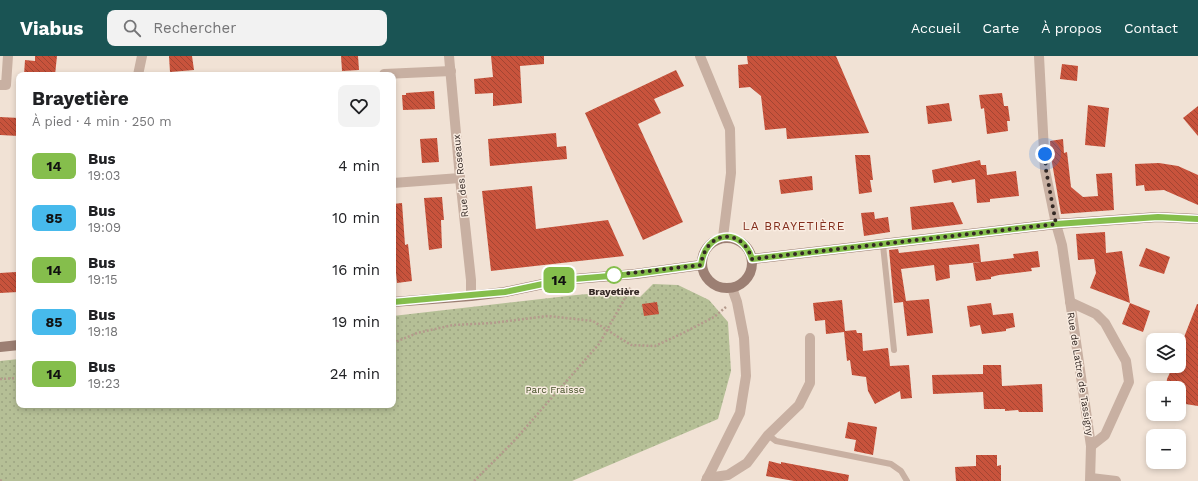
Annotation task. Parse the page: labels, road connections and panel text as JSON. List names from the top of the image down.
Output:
{
  "streets": {
    "street": ["Rue des Roseaux", "Rue de Lattre de Tassigny"]
  },
  "districts": ["LA BRAYETIÈRE"],
  "parks": ["Parc Fraisse"],
  "places": ["Brayetière"],
  "lines": ["bus line 14"],
  "page": {
    "header": "Viabus",
    "search": "Rechercher",
    "nav": [
      "Accueil",
      "Carte",
      "À propos",
      "Contact"
    ],
    "on_map": "14",
    "heading": ["Brayetière", "À pied · 4 min · 250 m"],
    "list": [
      {
        "mark": "14",
        "name": "Bus",
        "note": "19:03",
        "value": "4 min"
      },
      {
        "mark": "85",
        "name": "Bus",
        "note": "19:09",
        "value": "10 min"
      },
      {
        "mark": "14",
        "name": "Bus",
        "note": "19:15",
        "value": "16 min"
      },
      {
        "mark": "85",
        "name": "Bus",
        "note": "19:18",
        "value": "19 min"
      },
      {
        "mark": "14",
        "name": "Bus",
        "note": "19:23",
        "value": "24 min"
      }
    ],
    "map_buttons": ["+", "−"]
  }
}
